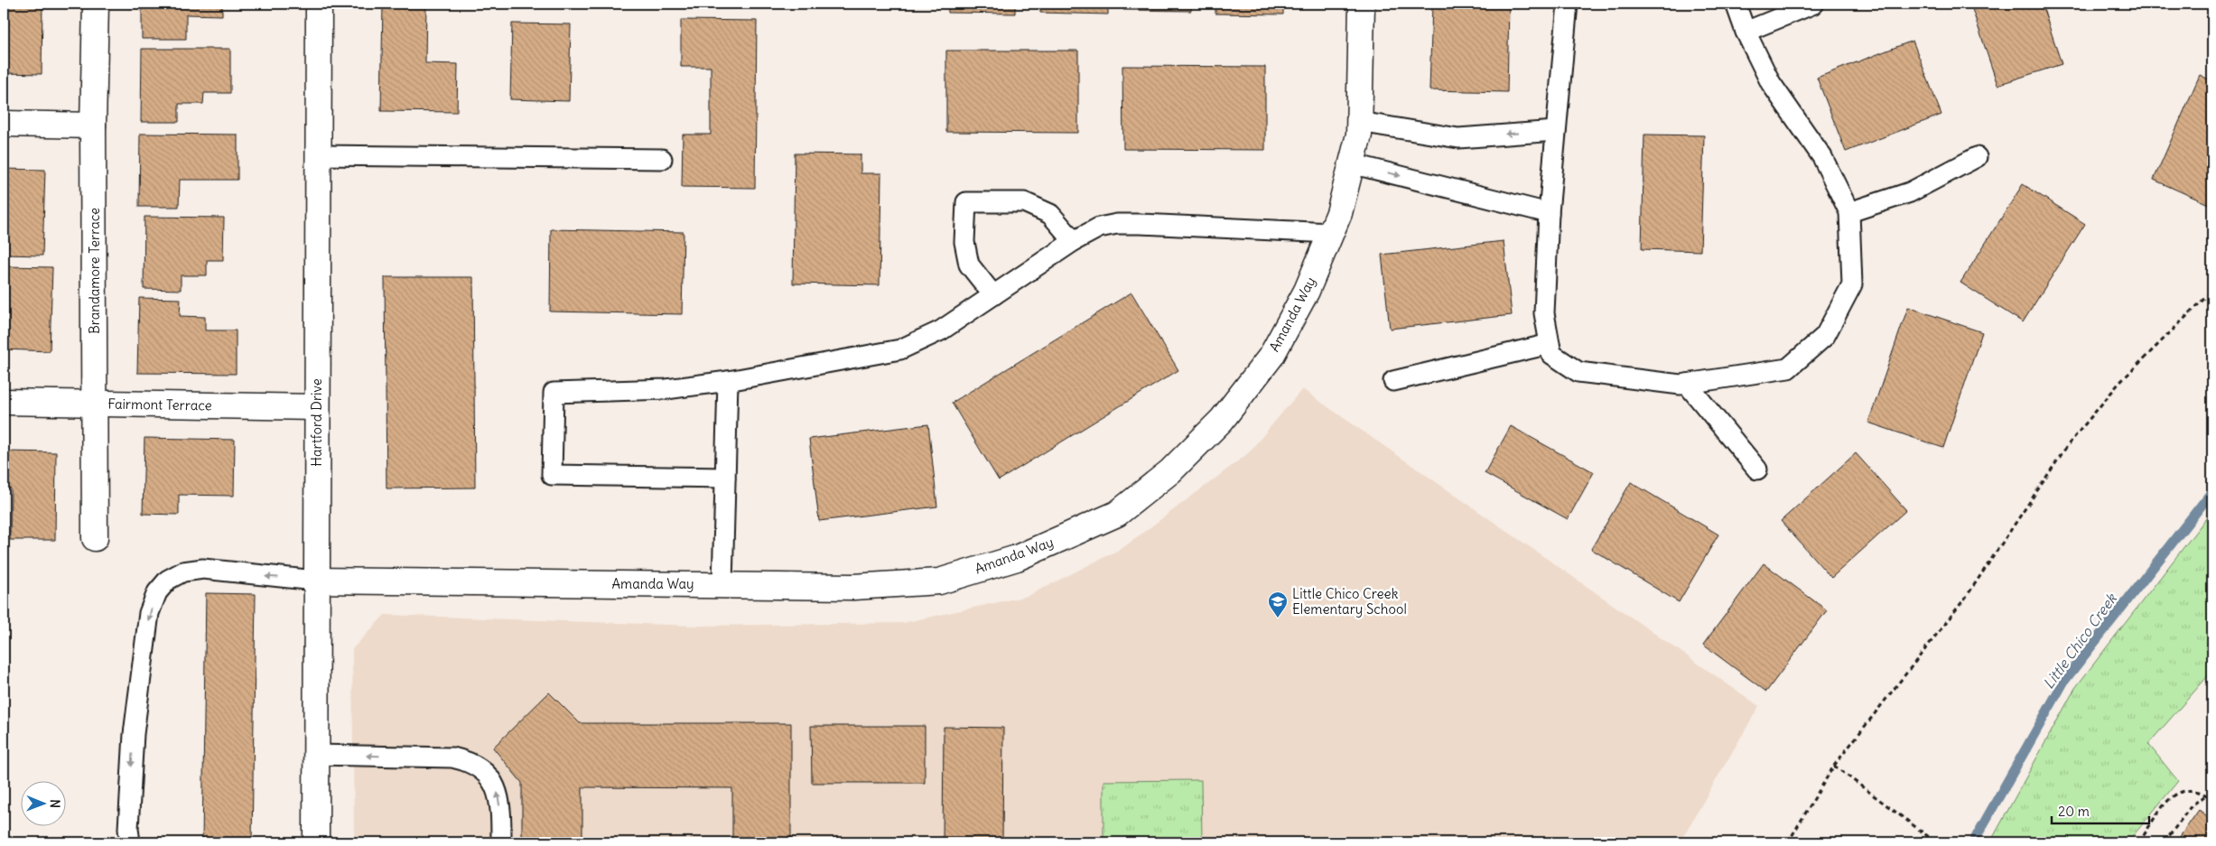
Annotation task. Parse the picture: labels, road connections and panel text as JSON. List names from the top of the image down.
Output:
{
  "streets": {
    "street": [
      "Brandamore Terrace",
      "Amanda Way",
      "Fairmont Terrace",
      "Hartford Drive"
    ]
  },
  "crossings": [
    ["Brandamore Terrace", "Fairmont Terrace"],
    ["Amanda Way", "Hartford Drive"],
    ["Fairmont Terrace", "Hartford Drive"]
  ],
  "water": ["Little Chico Creek"],
  "places": {
    "school or university": ["Little Chico Creek Elementary School"]
  },
  "scale_bar": "20 m",
  "north": "right"
}
